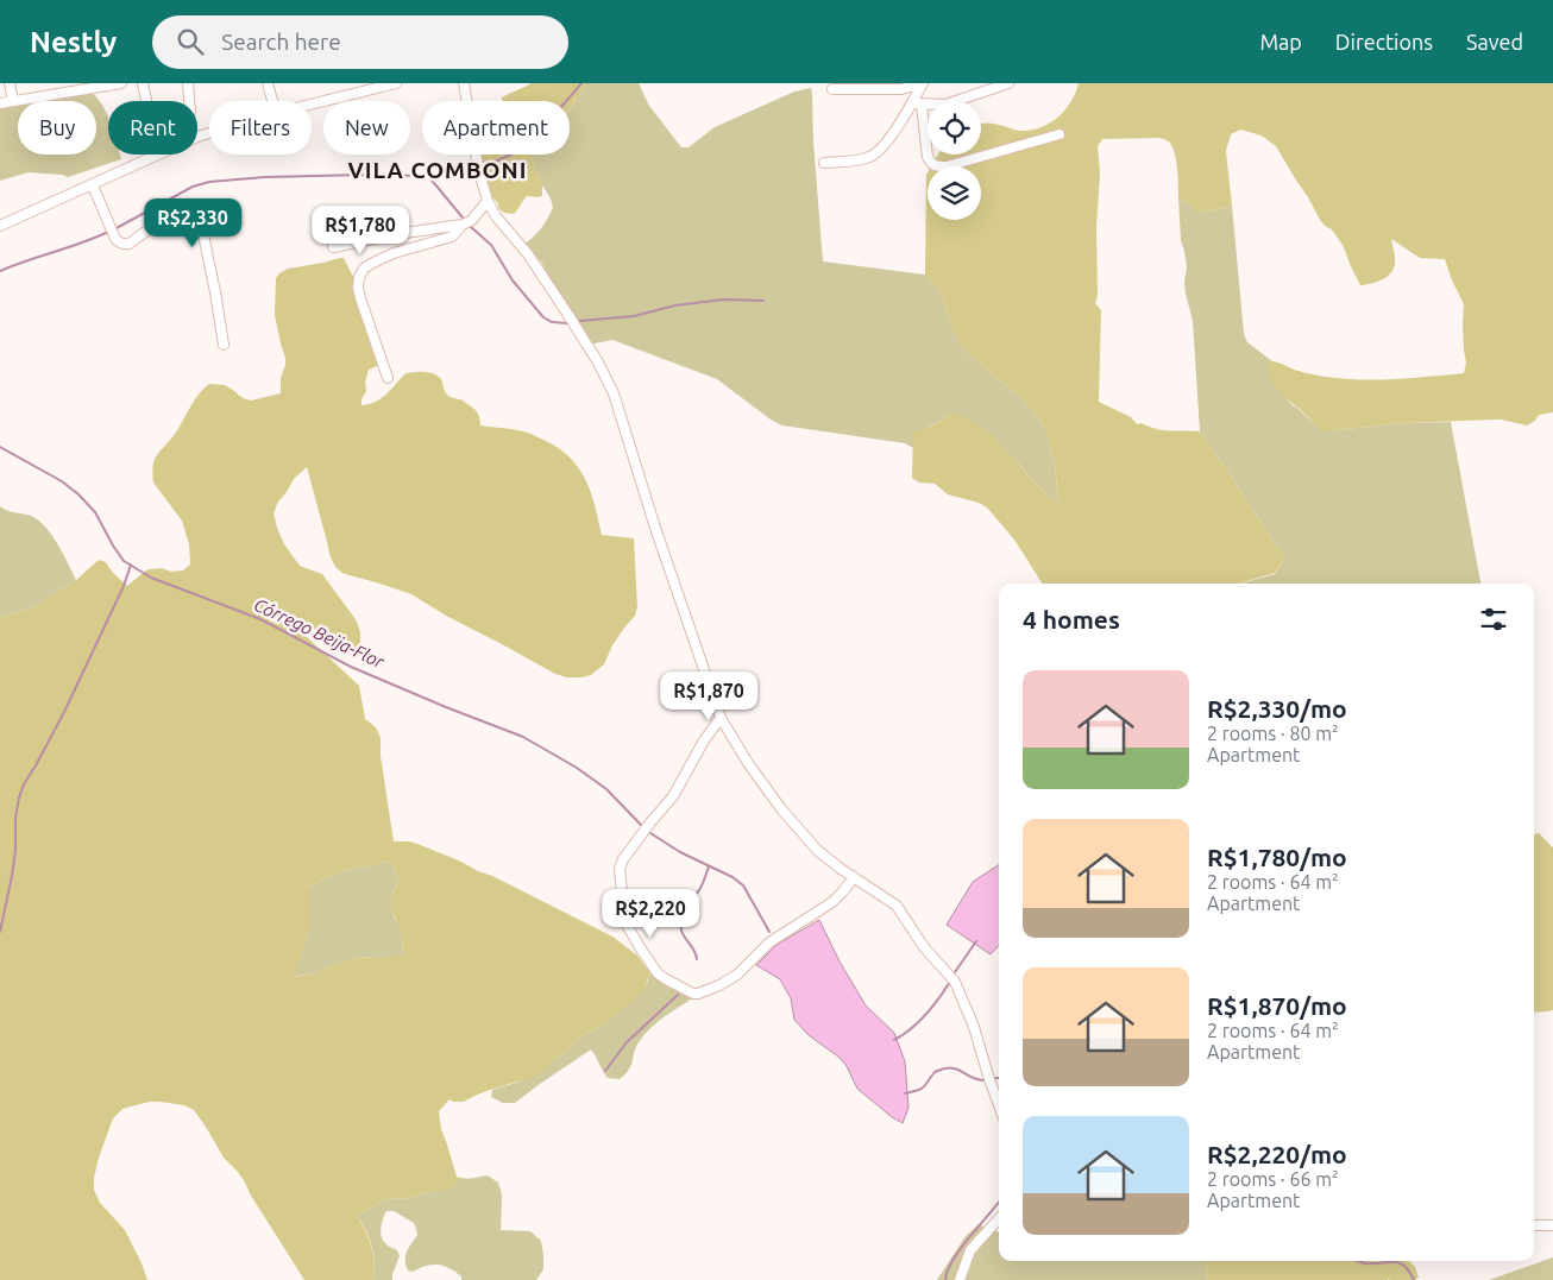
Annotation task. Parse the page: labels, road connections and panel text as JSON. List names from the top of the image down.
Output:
{
  "districts": ["VILA COMBONI"],
  "water": ["Córrego Beija-Flor"],
  "page": {
    "header": "Nestly",
    "search": "Search here",
    "nav": ["Map", "Directions", "Saved"],
    "chip": [
      "Buy",
      "Rent",
      "Filters",
      "New",
      "Apartment"
    ],
    "price": [
      "R$2,330",
      "R$1,780",
      "R$1,870",
      "R$2,220"
    ],
    "heading": "4 homes",
    "list": [
      {
        "name": "R$2,330/mo",
        "note": "2 rooms · 80 m² · Apartment"
      },
      {
        "name": "R$1,780/mo",
        "note": "2 rooms · 64 m² · Apartment"
      },
      {
        "name": "R$1,870/mo",
        "note": "2 rooms · 64 m² · Apartment"
      },
      {
        "name": "R$2,220/mo",
        "note": "2 rooms · 66 m² · Apartment"
      }
    ]
  }
}
